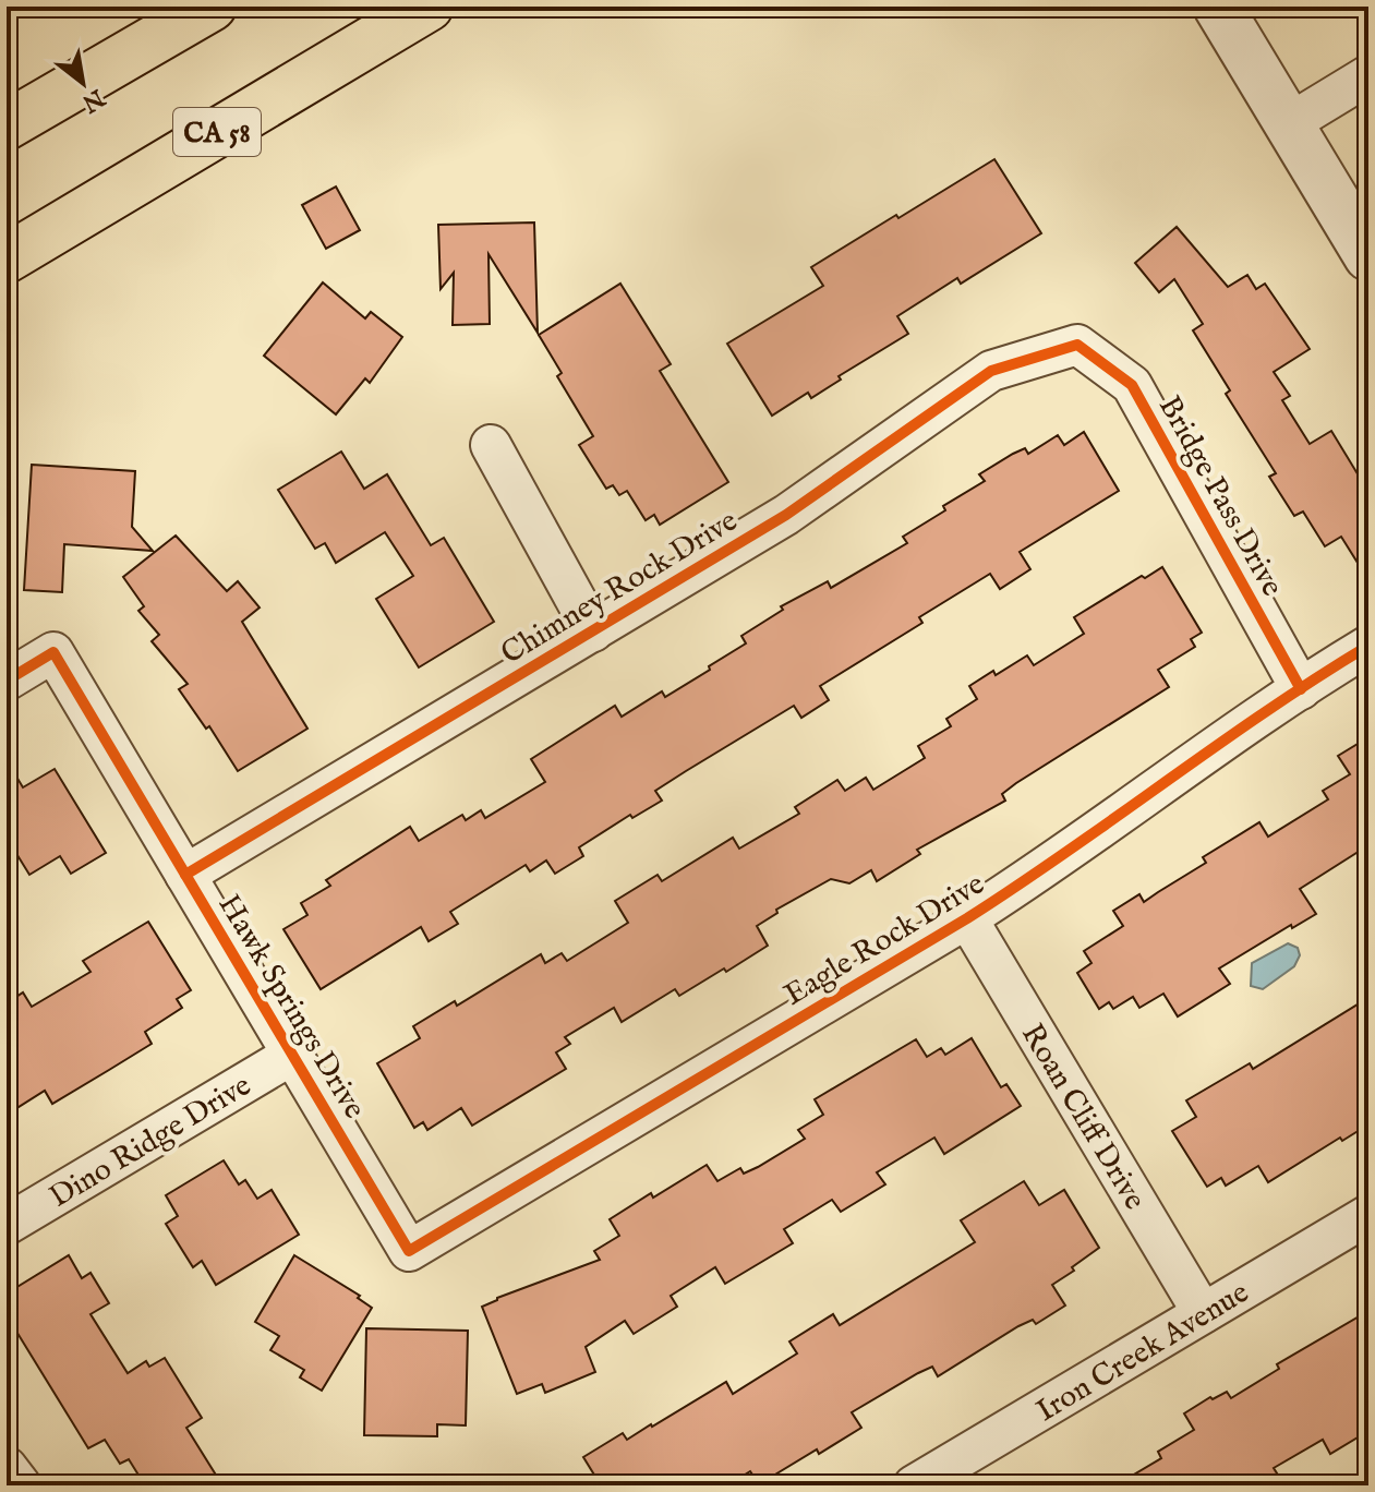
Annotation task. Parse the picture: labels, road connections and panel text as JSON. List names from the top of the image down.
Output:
{
  "streets": {
    "highway": ["CA 58"],
    "street": [
      "Bridge Pass Drive",
      "Chimney Rock Drive",
      "Eagle Rock Drive",
      "Hawk Springs Drive",
      "Roan Cliff Drive",
      "Dino Ridge Drive",
      "Iron Creek Avenue"
    ]
  },
  "crossings": [
    ["Bridge Pass Drive", "Chimney Rock Drive"],
    ["Bridge Pass Drive", "Eagle Rock Drive"],
    ["Chimney Rock Drive", "Hawk Springs Drive"],
    ["Eagle Rock Drive", "Hawk Springs Drive"],
    ["Eagle Rock Drive", "Roan Cliff Drive"],
    ["Hawk Springs Drive", "Dino Ridge Drive"],
    ["Roan Cliff Drive", "Iron Creek Avenue"]
  ],
  "north": "bottom right"
}
